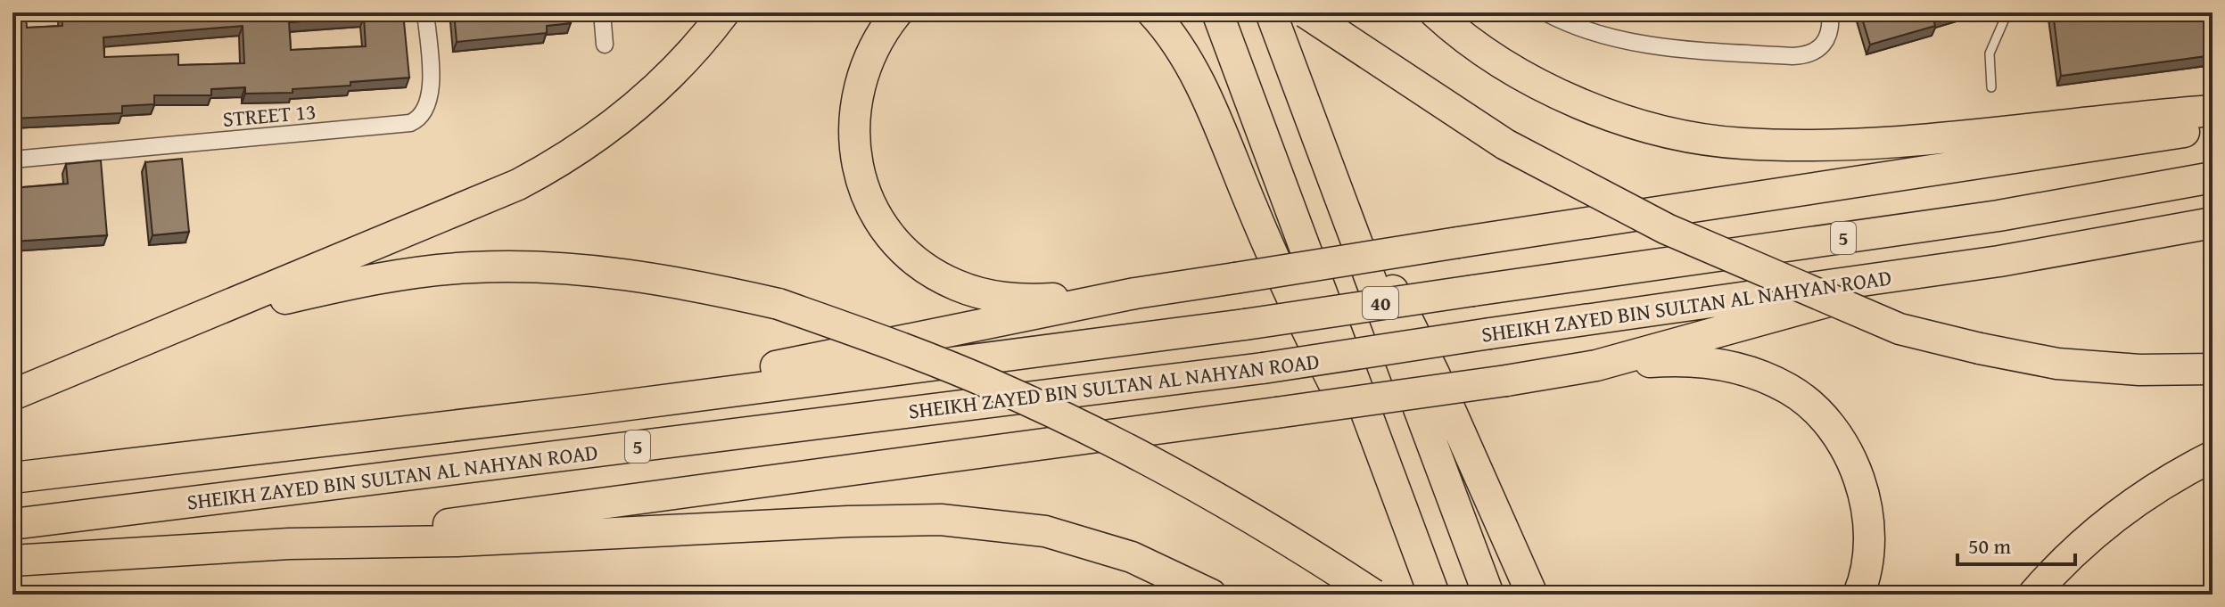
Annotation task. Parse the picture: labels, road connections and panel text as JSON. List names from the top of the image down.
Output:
{
  "streets": {
    "highway": ["5", "40", "SHEIKH ZAYED BIN SULTAN AL NAHYAN ROAD"],
    "street": ["STREET 13"]
  },
  "scale_bar": "50 m"
}
